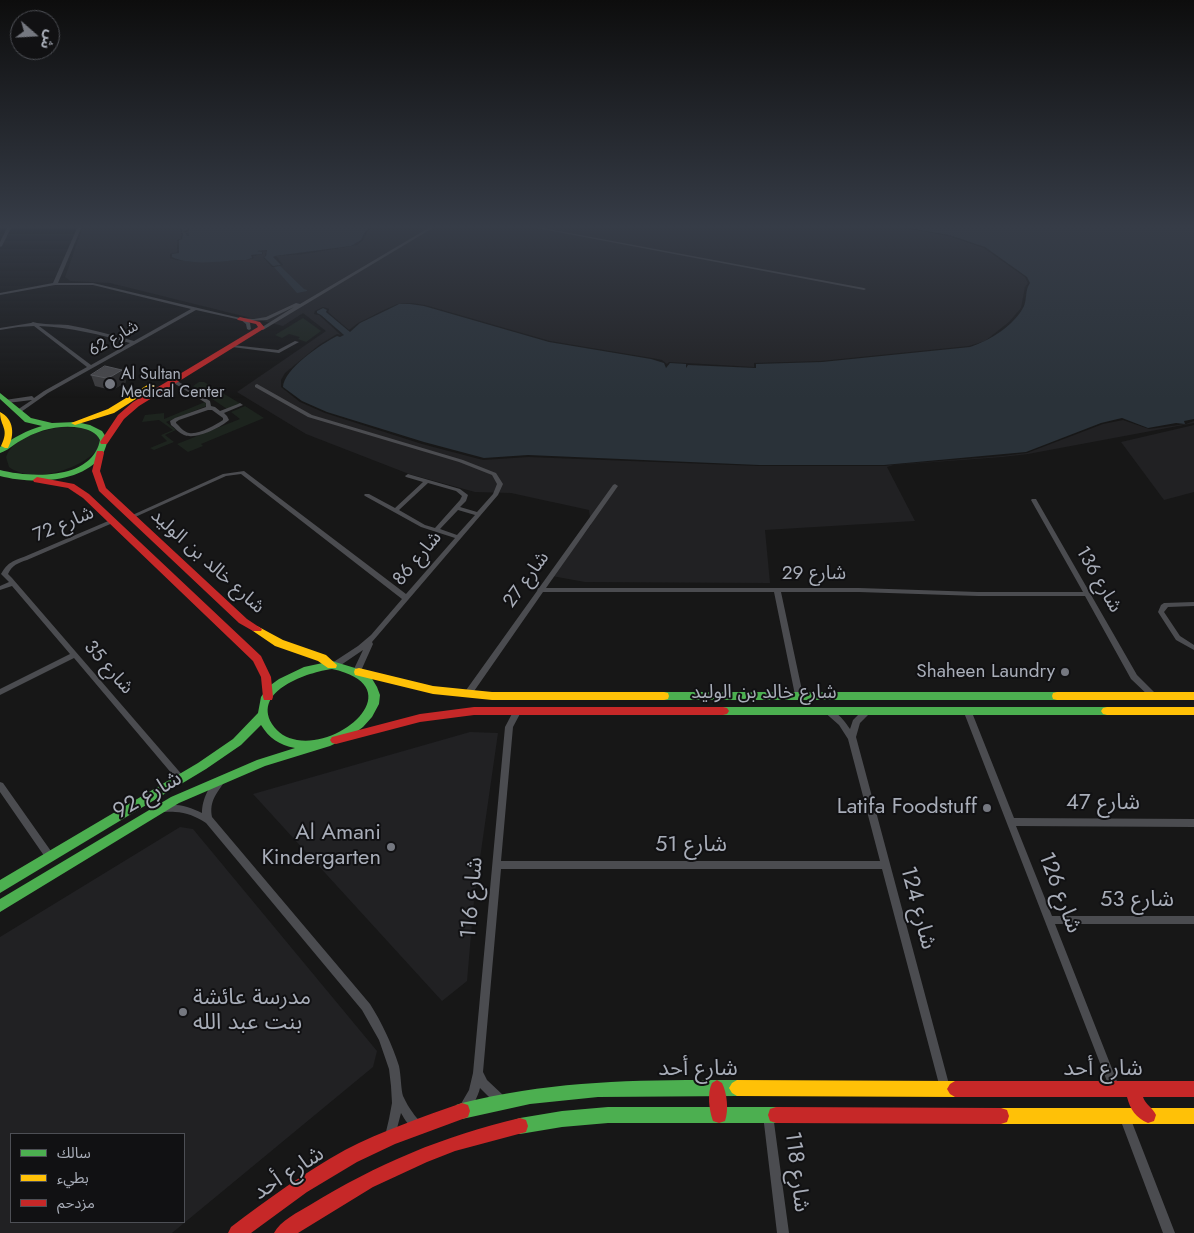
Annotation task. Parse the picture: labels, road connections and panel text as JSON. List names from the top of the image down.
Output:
{
  "streets": {
    "main road": ["شارع خالد بن الوليد", "شارع 92", "شارع أحد"],
    "street": [
      "شارع 62",
      "شارع 72",
      "شارع 86",
      "شارع 29",
      "شارع 27",
      "شارع 136",
      "شارع 35",
      "شارع 47",
      "شارع 51",
      "شارع 126",
      "شارع 116",
      "شارع 53",
      "شارع 124",
      "شارع 118"
    ]
  },
  "crossings": [
    ["شارع 72", "شارع خالد بن الوليد"],
    ["شارع 72", "شارع 35"],
    ["شارع 86", "شارع خالد بن الوليد"],
    ["شارع 86", "شارع 92"],
    ["شارع خالد بن الوليد", "شارع 27"],
    ["شارع خالد بن الوليد", "شارع 136"],
    ["شارع خالد بن الوليد", "شارع 92"],
    ["شارع خالد بن الوليد", "شارع 126"],
    ["شارع خالد بن الوليد", "شارع 116"],
    ["شارع خالد بن الوليد", "شارع 124"],
    ["شارع 29", "شارع 27"],
    ["شارع 29", "شارع 136"],
    ["شارع 35", "شارع 92"],
    ["شارع 47", "شارع 126"],
    ["شارع 51", "شارع 116"],
    ["شارع 51", "شارع 124"],
    ["شارع 126", "شارع 53"],
    ["شارع 126", "شارع أحد"],
    ["شارع 116", "شارع أحد"],
    ["شارع 124", "شارع أحد"]
  ],
  "places": [
    "Al Sultan Medical Center",
    "Shaheen Laundry",
    "Latifa Foodstuff",
    "Al Amani Kindergarten",
    "مدرسة عائشة بنت عبد الله"
  ],
  "legend": ["سالك", "بطيء", "مزدحم"],
  "north": "right"
}
